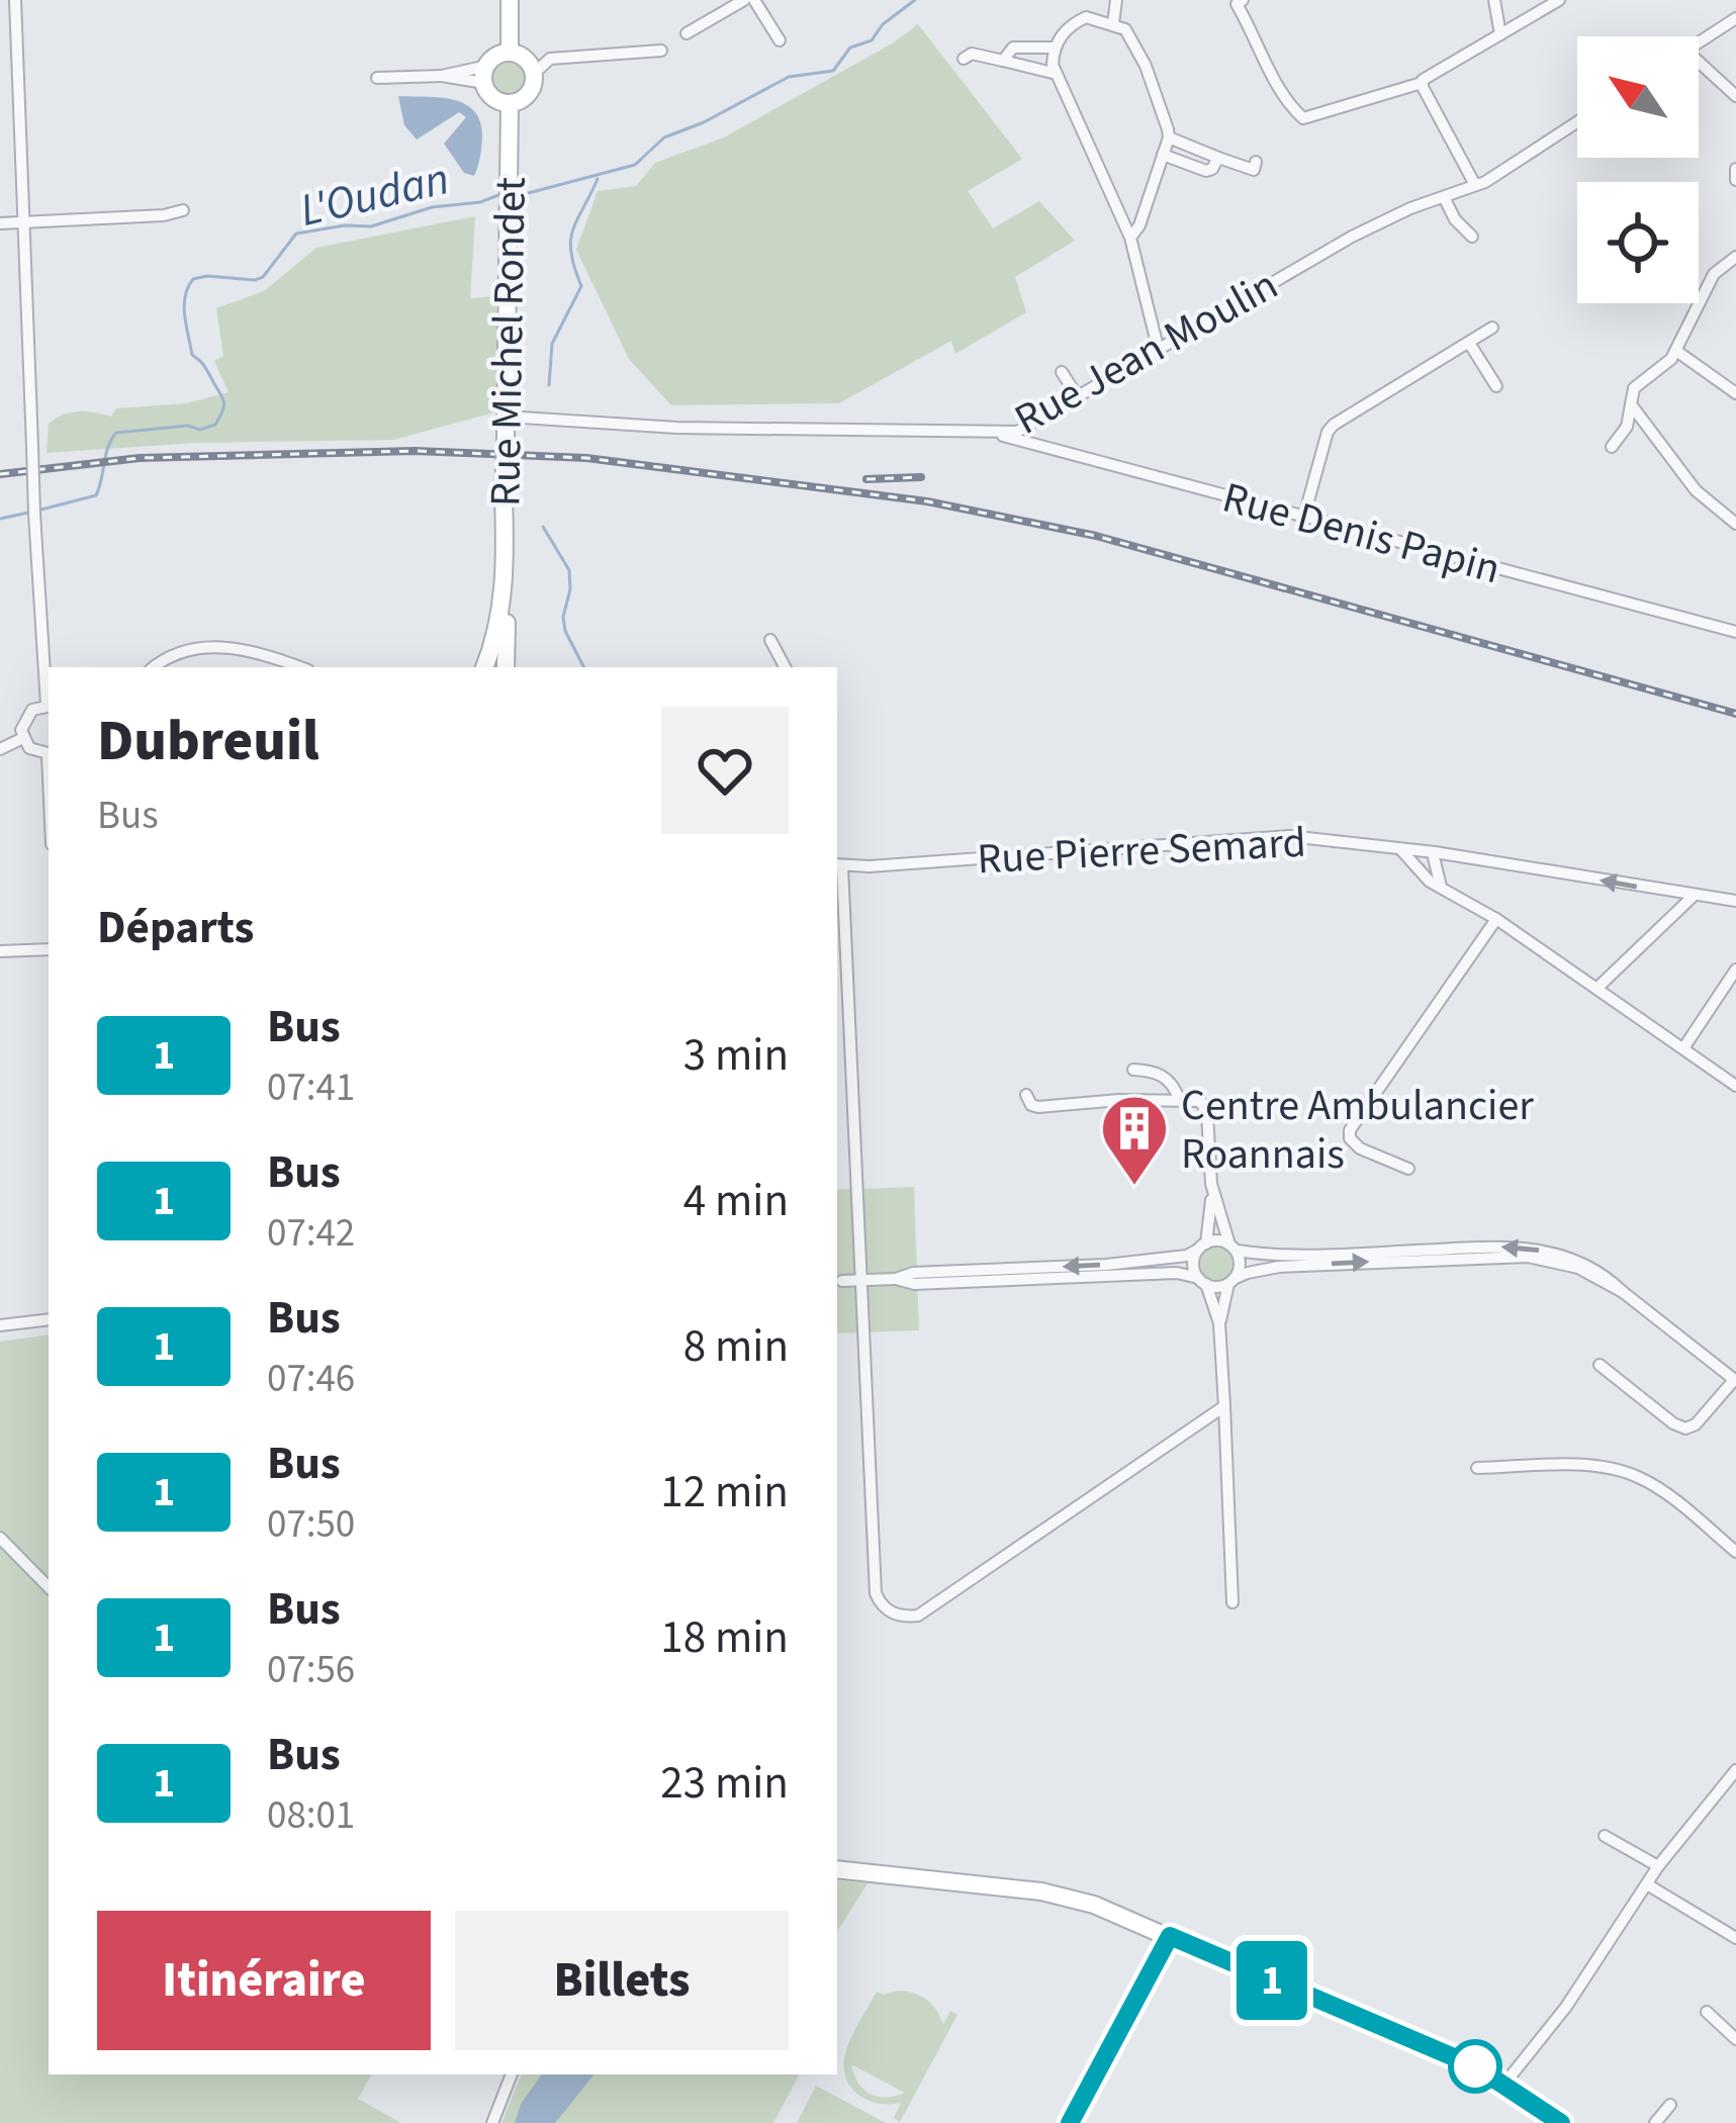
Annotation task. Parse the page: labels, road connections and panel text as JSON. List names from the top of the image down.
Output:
{
  "streets": {
    "street": [
      "Rue Michel Rondet",
      "Rue Jean Moulin",
      "Rue Denis Papin",
      "Rue Pierre Semard"
    ]
  },
  "crossings": [
    ["Rue Michel Rondet", "Rue Jean Moulin"],
    ["Rue Jean Moulin", "Rue Denis Papin"]
  ],
  "water": ["L'Oudan"],
  "places": {
    "building": ["Centre Ambulancier Roannais"]
  },
  "lines": ["bus line 1"],
  "north": "top left",
  "page": {
    "on_map": "1",
    "heading": [
      ["Dubreuil", "Bus"],
      "Départs"
    ],
    "list": [
      {
        "mark": "1",
        "name": "Bus",
        "note": "07:41",
        "value": "3 min"
      },
      {
        "mark": "1",
        "name": "Bus",
        "note": "07:42",
        "value": "4 min"
      },
      {
        "mark": "1",
        "name": "Bus",
        "note": "07:46",
        "value": "8 min"
      },
      {
        "mark": "1",
        "name": "Bus",
        "note": "07:50",
        "value": "12 min"
      },
      {
        "mark": "1",
        "name": "Bus",
        "note": "07:56",
        "value": "18 min"
      },
      {
        "mark": "1",
        "name": "Bus",
        "note": "08:01",
        "value": "23 min"
      }
    ],
    "buttons": ["Itinéraire", "Billets"]
  }
}
